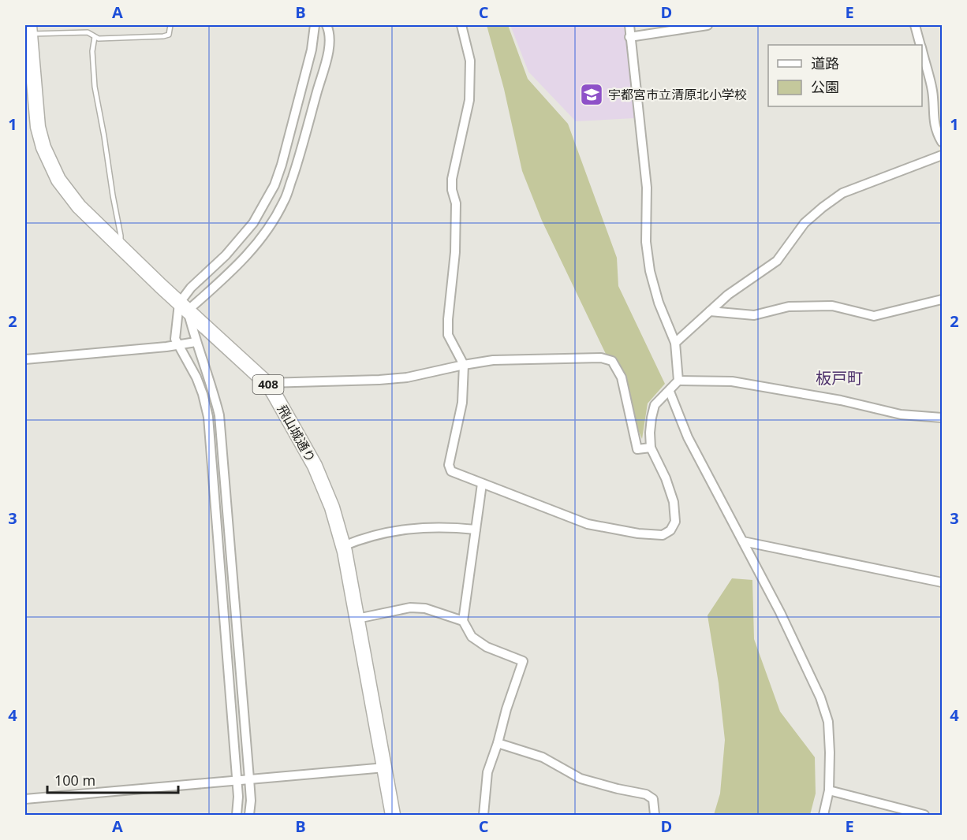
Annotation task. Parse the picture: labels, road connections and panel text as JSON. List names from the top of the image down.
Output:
{
  "streets": {
    "highway": ["408", "飛山城通り"]
  },
  "districts": ["板戸町"],
  "places": {
    "school or university": ["宇都宮市立清原北小学校"]
  },
  "legend": ["道路", "公園"],
  "scale_bar": "100 m",
  "grid": {
    "columns": [
      "A",
      "B",
      "C",
      "D",
      "E"
    ],
    "rows": [
      "1",
      "2",
      "3",
      "4"
    ]
  }
}
